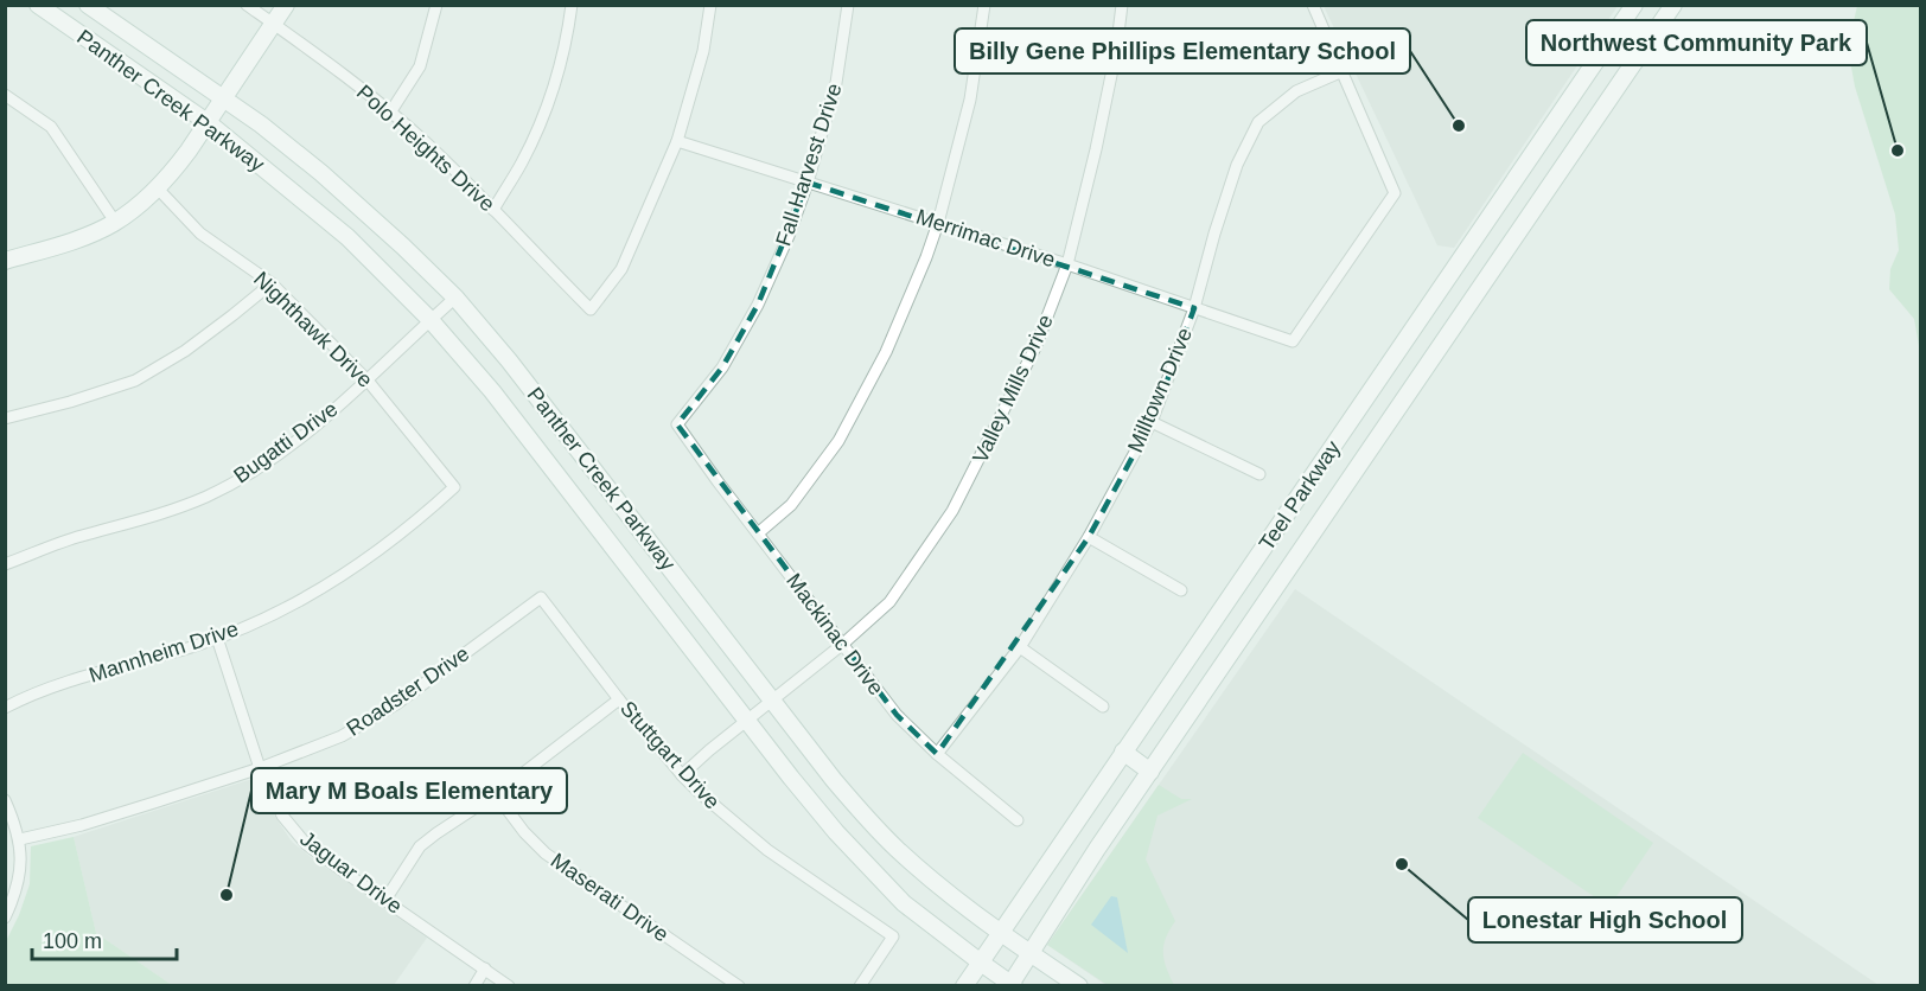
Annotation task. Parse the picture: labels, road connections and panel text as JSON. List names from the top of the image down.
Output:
{
  "streets": {
    "main road": ["Panther Creek Parkway", "Teel Parkway"],
    "street": [
      "Polo Heights Drive",
      "Fall Harvest Drive",
      "Merrimac Drive",
      "Nighthawk Drive",
      "Valley Mills Drive",
      "Milltown Drive",
      "Bugatti Drive",
      "Mackinac Drive",
      "Mannheim Drive",
      "Roadster Drive",
      "Stuttgart Drive",
      "Jaguar Drive",
      "Maserati Drive"
    ]
  },
  "crossings": [
    ["Panther Creek Parkway", "Valley Mills Drive"],
    ["Panther Creek Parkway", "Bugatti Drive"],
    ["Panther Creek Parkway", "Teel Parkway"],
    ["Polo Heights Drive", "Merrimac Drive"],
    ["Fall Harvest Drive", "Merrimac Drive"],
    ["Fall Harvest Drive", "Mackinac Drive"],
    ["Merrimac Drive", "Valley Mills Drive"],
    ["Merrimac Drive", "Milltown Drive"],
    ["Nighthawk Drive", "Bugatti Drive"],
    ["Nighthawk Drive", "Mannheim Drive"],
    ["Valley Mills Drive", "Mackinac Drive"],
    ["Valley Mills Drive", "Stuttgart Drive"],
    ["Milltown Drive", "Mackinac Drive"],
    ["Mannheim Drive", "Jaguar Drive"],
    ["Roadster Drive", "Stuttgart Drive"],
    ["Roadster Drive", "Jaguar Drive"]
  ],
  "places": [
    "Billy Gene Phillips Elementary School",
    "Northwest Community Park",
    "Lonestar High School",
    "Mary M Boals Elementary"
  ],
  "scale_bar": "100 m"
}
